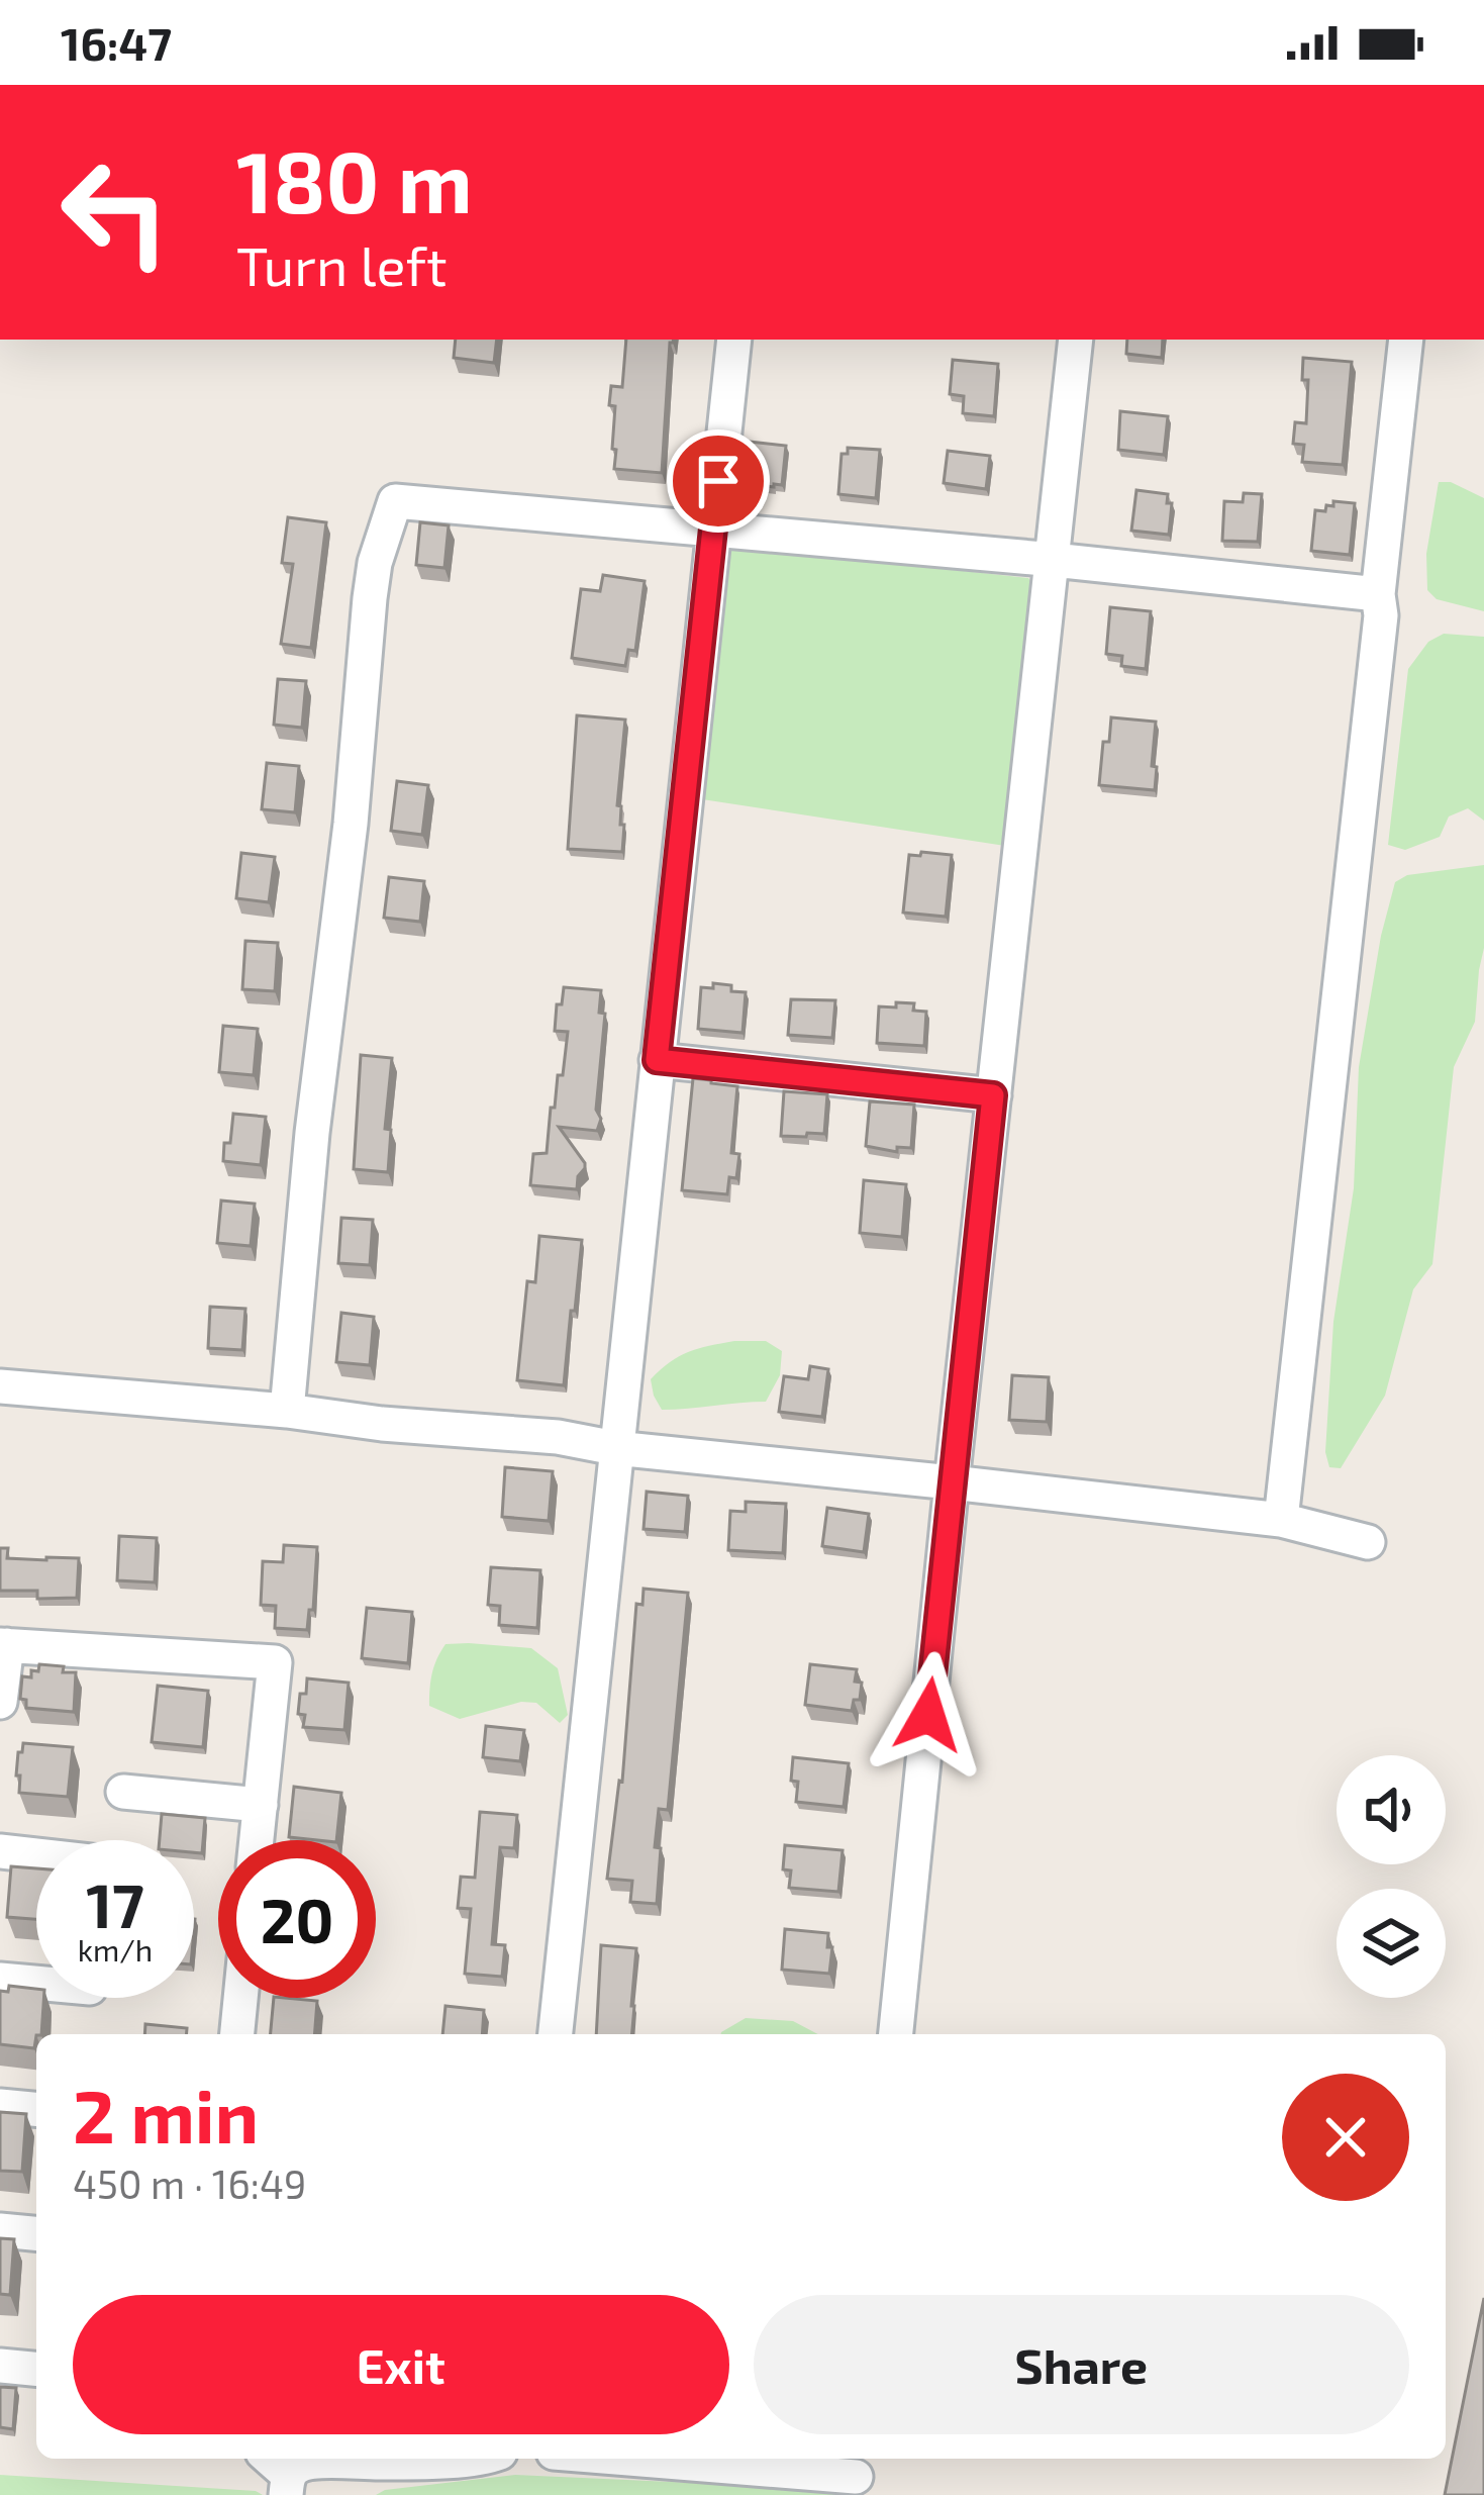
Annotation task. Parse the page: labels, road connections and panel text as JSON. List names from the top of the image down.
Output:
{
  "page": {
    "status": "16:47",
    "turn": ["180 m", "Turn left"],
    "speed": "17 km/h",
    "limit": "20",
    "heading": ["2 min", "450 m · 16:49"],
    "buttons": ["Exit", "Share"]
  }
}
